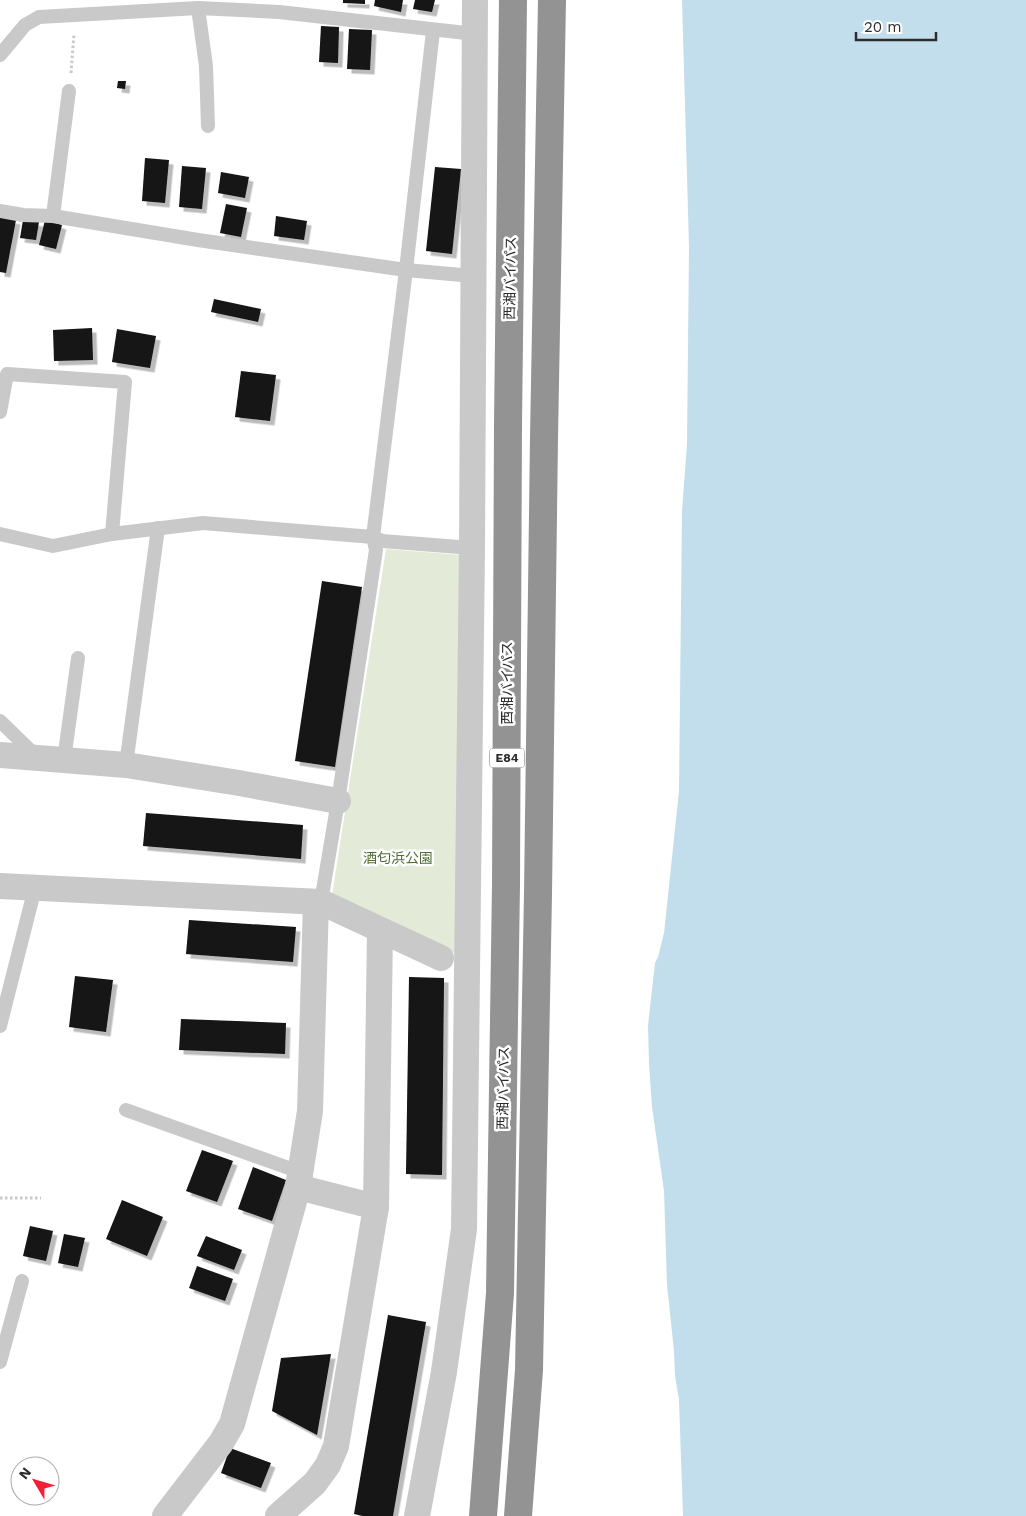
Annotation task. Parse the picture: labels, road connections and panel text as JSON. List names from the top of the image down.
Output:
{
  "streets": {
    "highway": ["西湘バイパス", "E84"]
  },
  "parks": ["酒匂浜公園"],
  "scale_bar": "20 m",
  "north": "top left"
}
